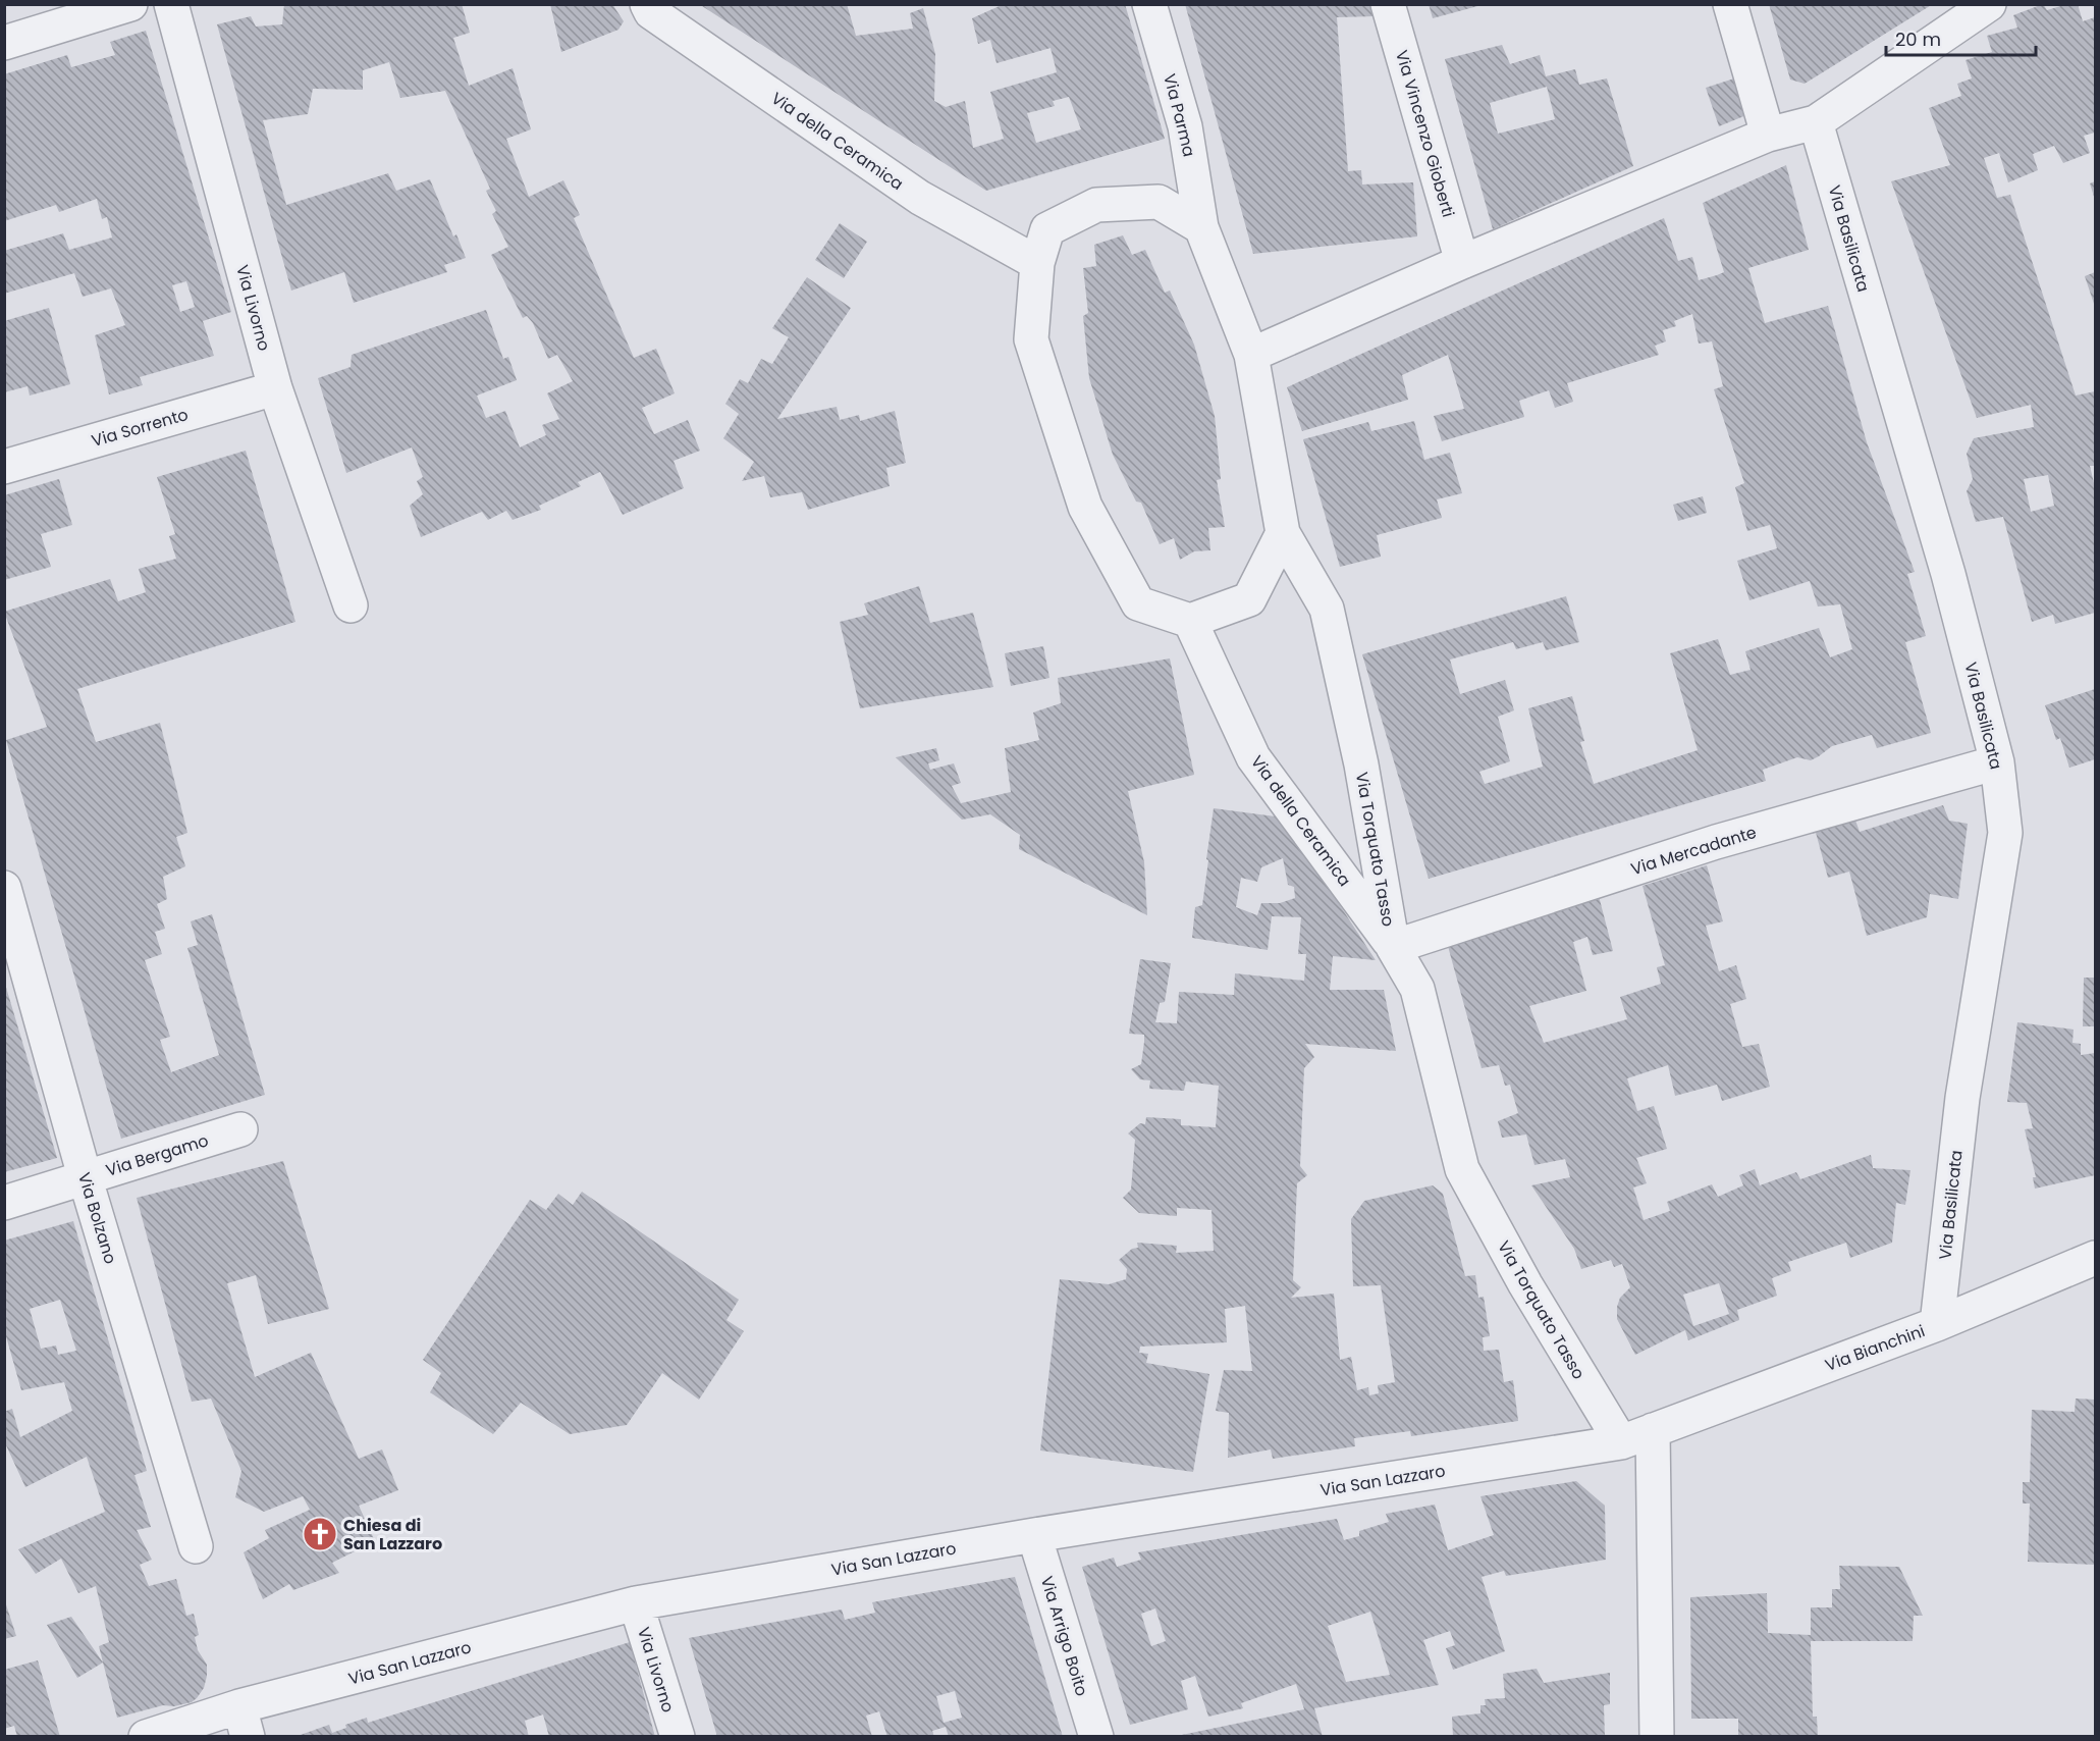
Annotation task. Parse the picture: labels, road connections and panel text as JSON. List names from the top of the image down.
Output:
{
  "streets": {
    "street": [
      "Via Parma",
      "Via Vincenzo Gioberti",
      "Via della Ceramica",
      "Via Basilicata",
      "Via Livorno",
      "Via Sorrento",
      "Via Torquato Tasso",
      "Via Mercadante",
      "Via Bergamo",
      "Via Bolzano",
      "Via Bianchini",
      "Via San Lazzaro",
      "Via Arrigo Boito"
    ]
  },
  "crossings": [
    ["Via Parma", "Via Torquato Tasso"],
    ["Via della Ceramica", "Via Torquato Tasso"],
    ["Via della Ceramica", "Via Mercadante"],
    ["Via Basilicata", "Via Mercadante"],
    ["Via Basilicata", "Via Bianchini"],
    ["Via Livorno", "Via Sorrento"],
    ["Via Livorno", "Via San Lazzaro"],
    ["Via Torquato Tasso", "Via Mercadante"],
    ["Via Torquato Tasso", "Via San Lazzaro"],
    ["Via Bergamo", "Via Bolzano"],
    ["Via Bianchini", "Via San Lazzaro"],
    ["Via San Lazzaro", "Via Arrigo Boito"]
  ],
  "places": {
    "church": ["Chiesa di San Lazzaro"]
  },
  "scale_bar": "20 m"
}
